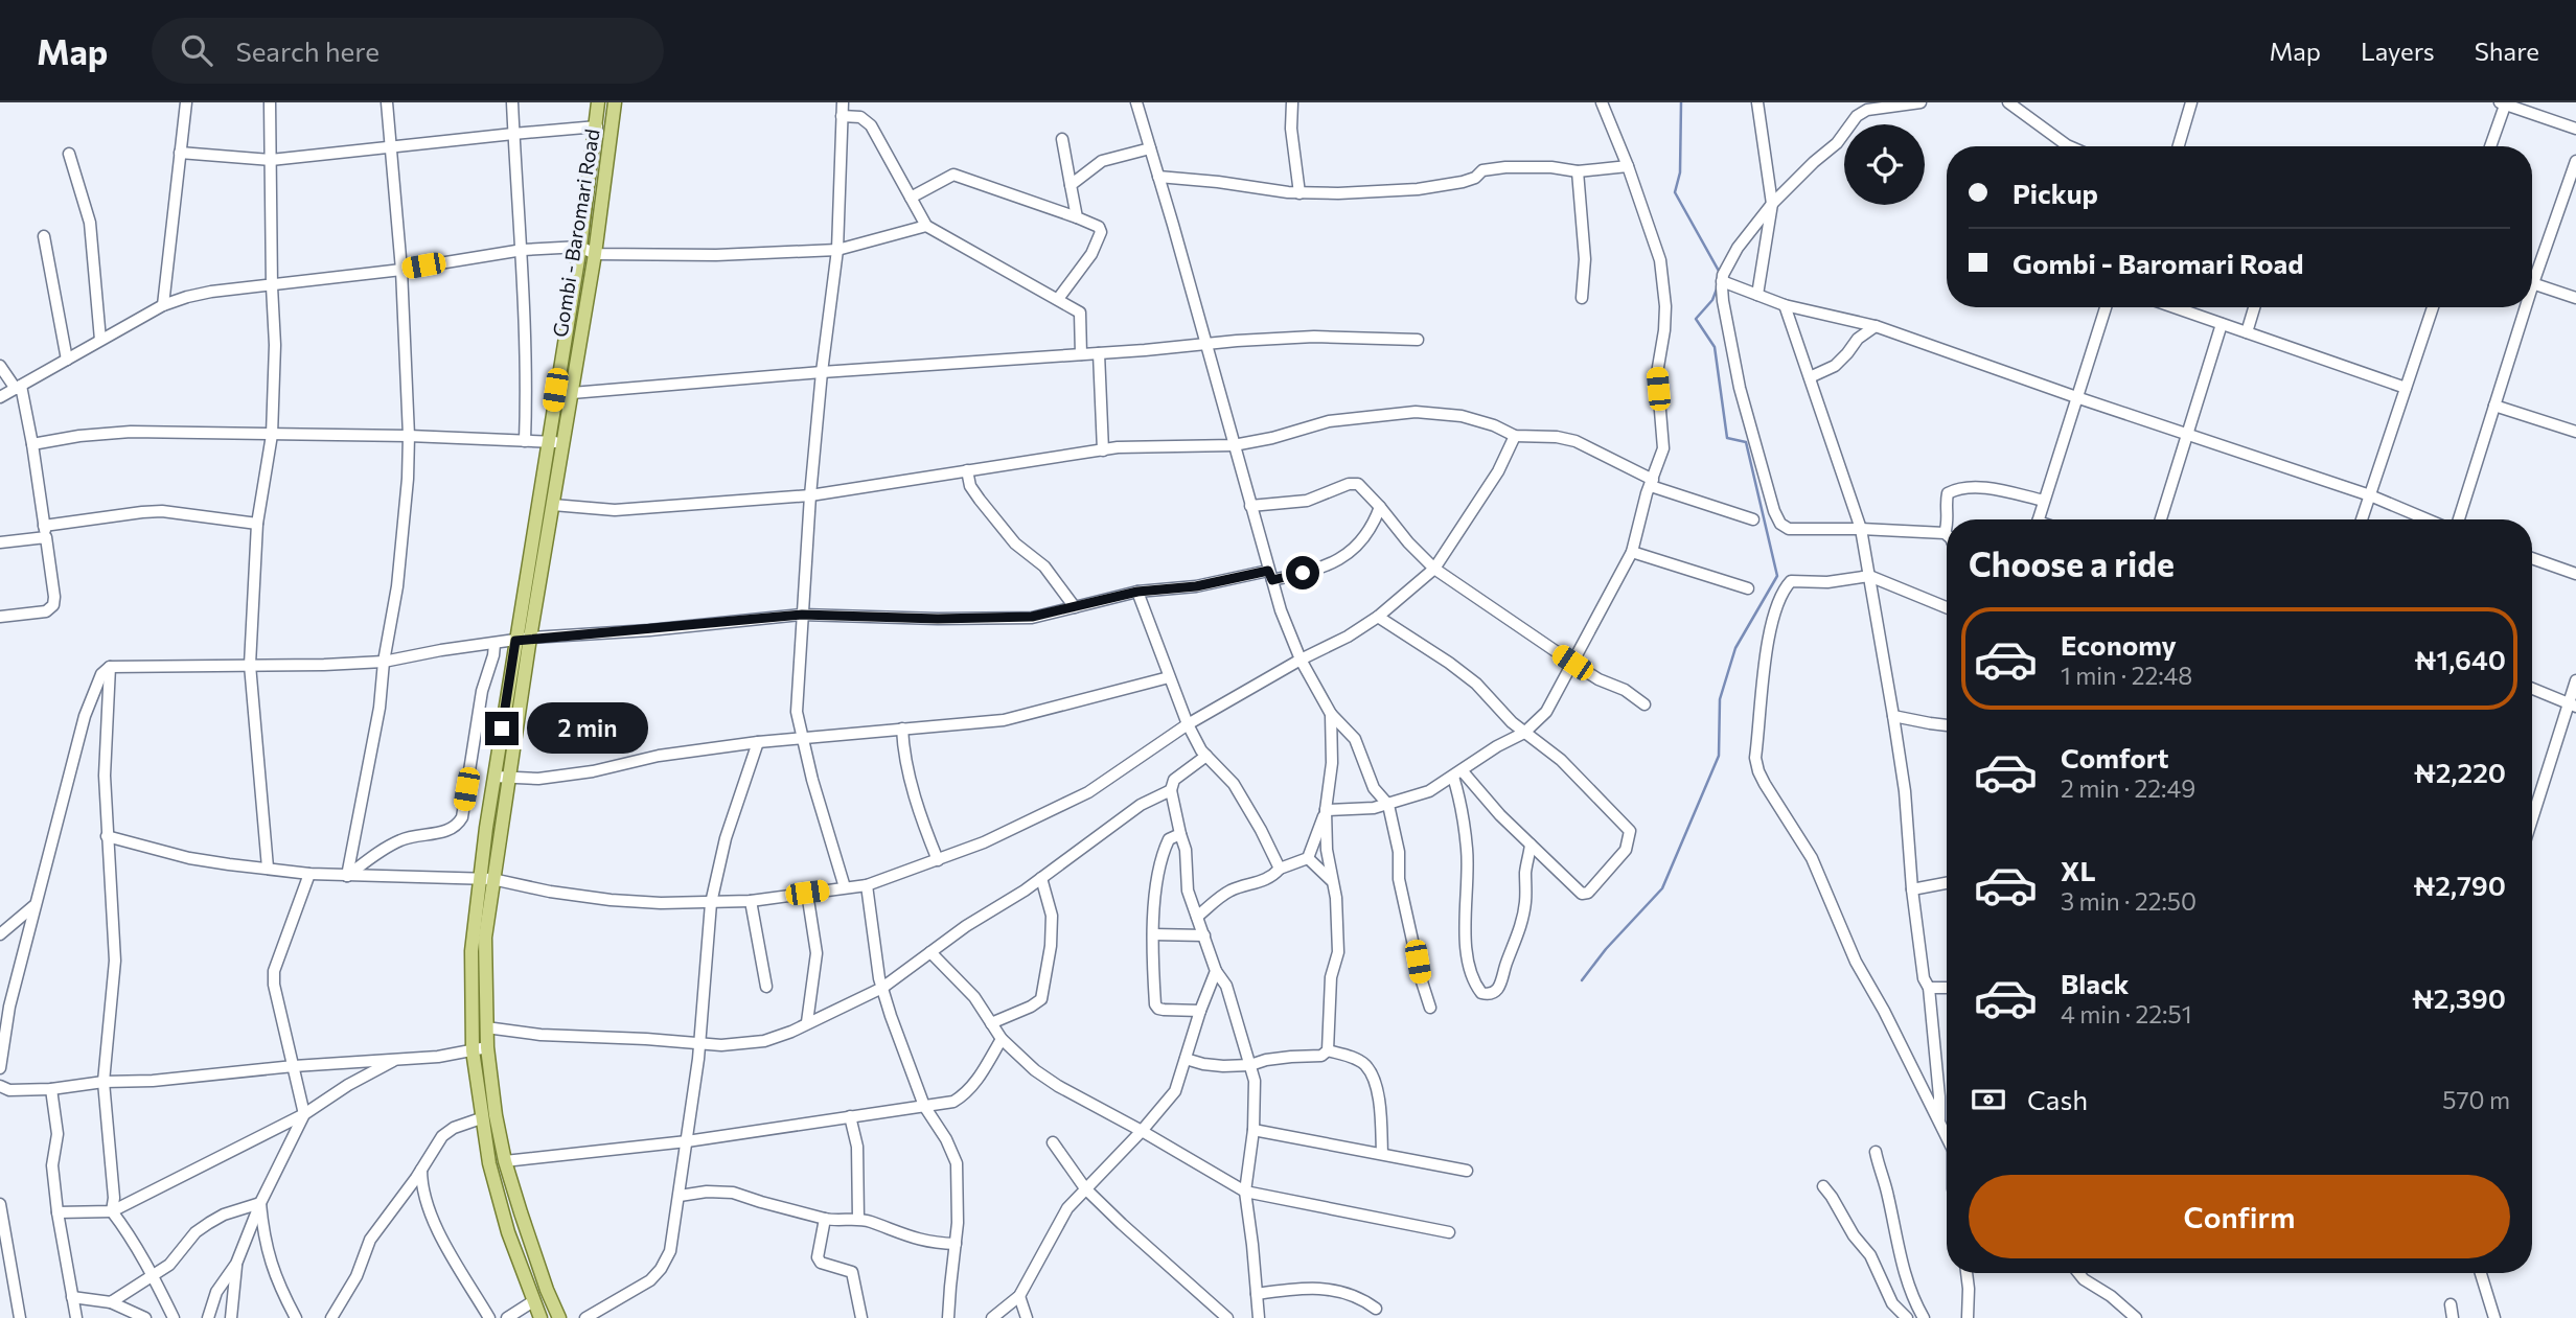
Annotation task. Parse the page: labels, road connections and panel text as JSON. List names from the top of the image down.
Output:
{
  "streets": {
    "main road": ["Gombi - Baromari Road"]
  },
  "page": {
    "header": "Map",
    "search": "Search here",
    "nav": ["Map", "Layers", "Share"],
    "banner": ["Pickup", "Gombi - Baromari Road"],
    "heading": "Choose a ride",
    "list": [
      {
        "name": "Economy",
        "note": "1 min · 22:48",
        "value": "₦1,640"
      },
      {
        "name": "Comfort",
        "note": "2 min · 22:49",
        "value": "₦2,220"
      },
      {
        "name": "XL",
        "note": "3 min · 22:50",
        "value": "₦2,790"
      },
      {
        "name": "Black",
        "note": "4 min · 22:51",
        "value": "₦2,390"
      }
    ],
    "bubble": "2 min",
    "pay": ["Cash", "570 m"],
    "buttons": "Confirm"
  }
}
